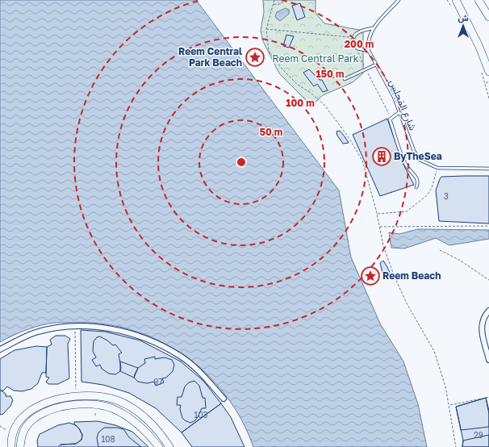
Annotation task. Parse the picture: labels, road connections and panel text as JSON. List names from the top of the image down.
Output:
{
  "streets": {
    "lane": ["شارع المَجلِس"]
  },
  "parks": ["Reem Central Park"],
  "places": {
    "place": ["Reem Central Park Beach", "Reem Beach"],
    "building": ["ByTheSea"]
  },
  "house_numbers": [
    "3",
    "97",
    "103",
    "29",
    "108"
  ],
  "north": "top",
  "rings": [
    "200 m",
    "150 m",
    "100 m",
    "50 m"
  ]
}
